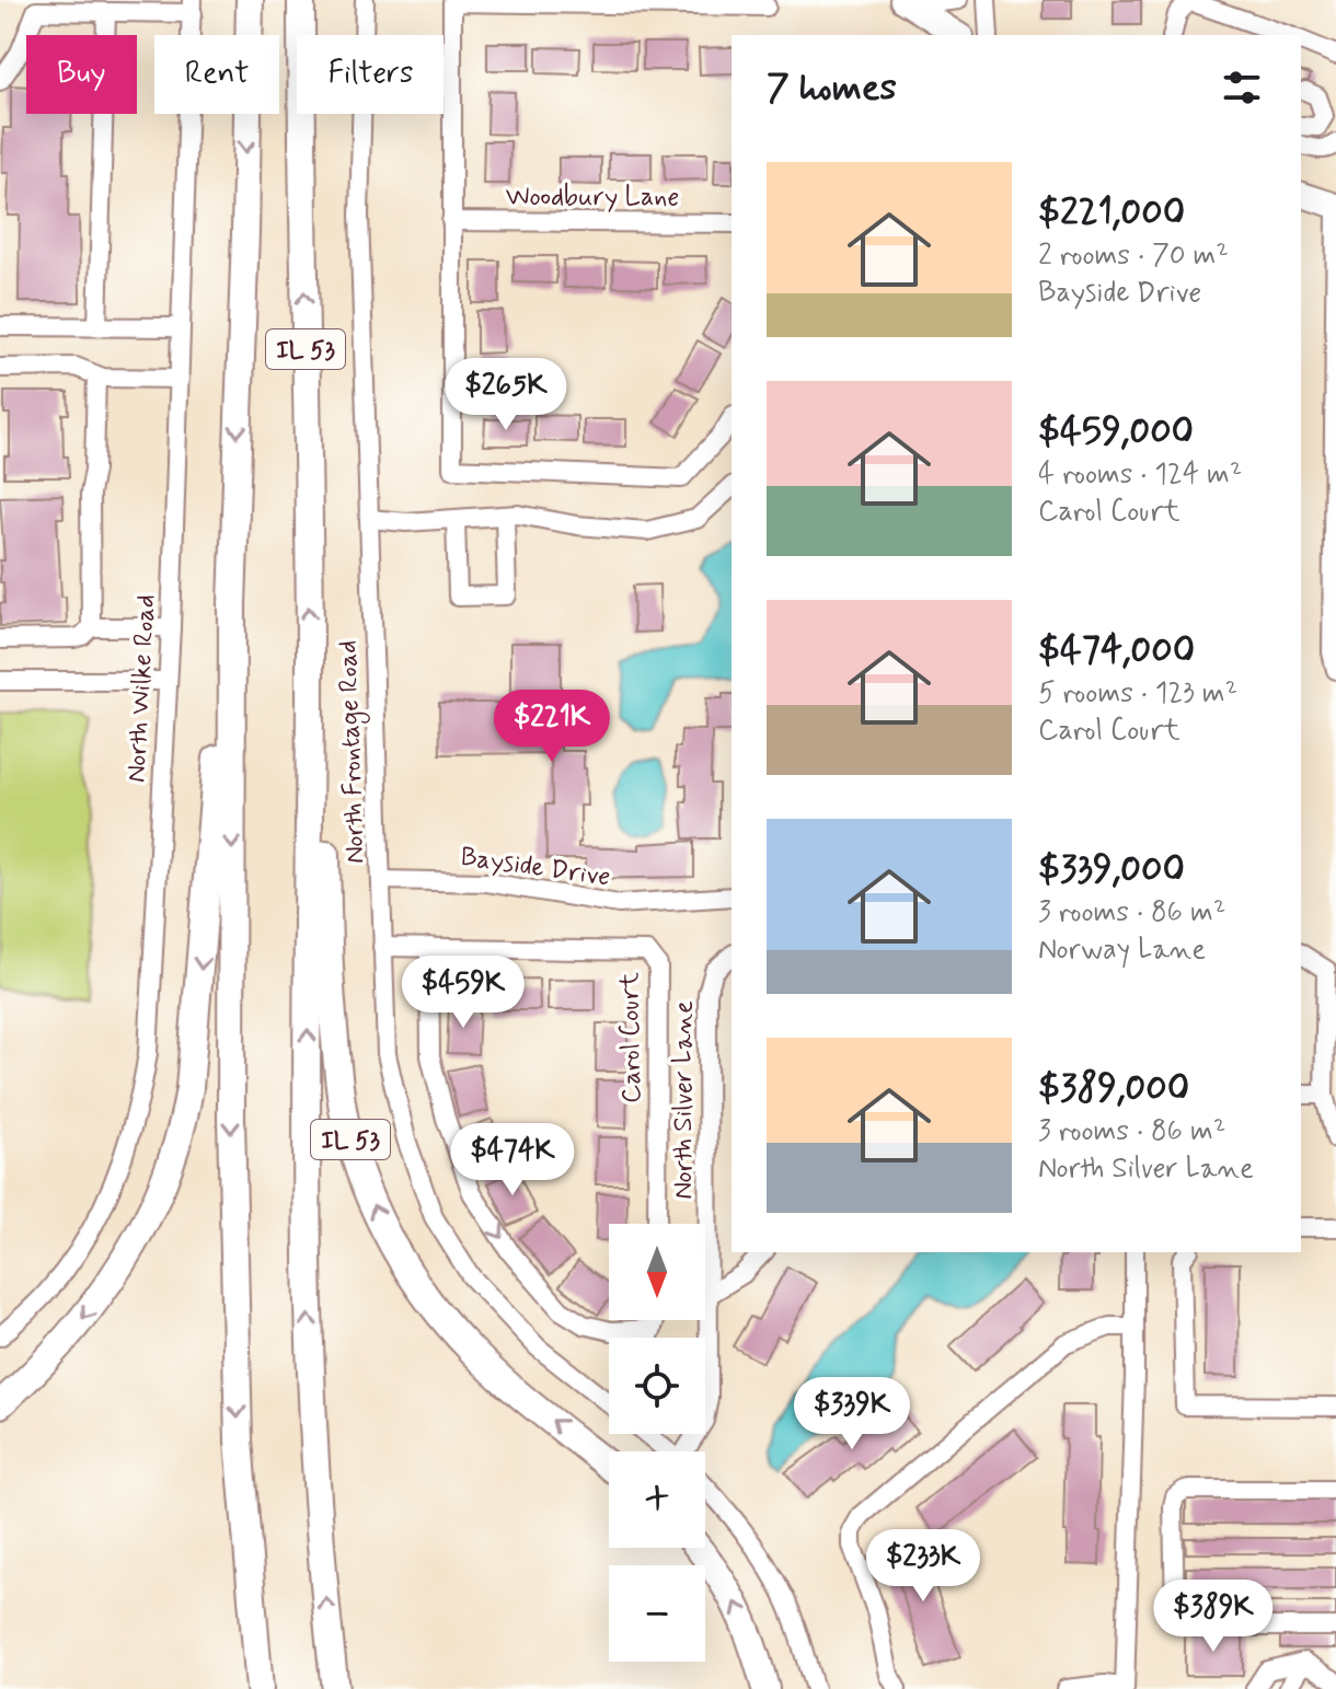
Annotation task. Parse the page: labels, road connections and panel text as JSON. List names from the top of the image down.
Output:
{
  "streets": {
    "highway": ["IL 53"],
    "street": [
      "Woodbury Lane",
      "North Wilke Road",
      "North Frontage Road",
      "Bayside Drive",
      "Carol Court",
      "North Silver Lane"
    ]
  },
  "crossings": [
    ["North Frontage Road", "Bayside Drive"],
    ["North Frontage Road", "Carol Court"]
  ],
  "north": "bottom",
  "page": {
    "chip": ["Buy", "Rent", "Filters"],
    "heading": "7 homes",
    "list": [
      {
        "name": "$221,000",
        "note": "2 rooms · 70 m² · Bayside Drive"
      },
      {
        "name": "$459,000",
        "note": "4 rooms · 124 m² · Carol Court"
      },
      {
        "name": "$474,000",
        "note": "5 rooms · 123 m² · Carol Court"
      },
      {
        "name": "$339,000",
        "note": "3 rooms · 86 m² · Norway Lane"
      },
      {
        "name": "$389,000",
        "note": "3 rooms · 86 m² · North Silver Lane"
      }
    ],
    "price": [
      "$265K",
      "$221K",
      "$459K",
      "$474K",
      "$339K",
      "$233K",
      "$389K"
    ],
    "map_buttons": ["+", "−"]
  }
}
